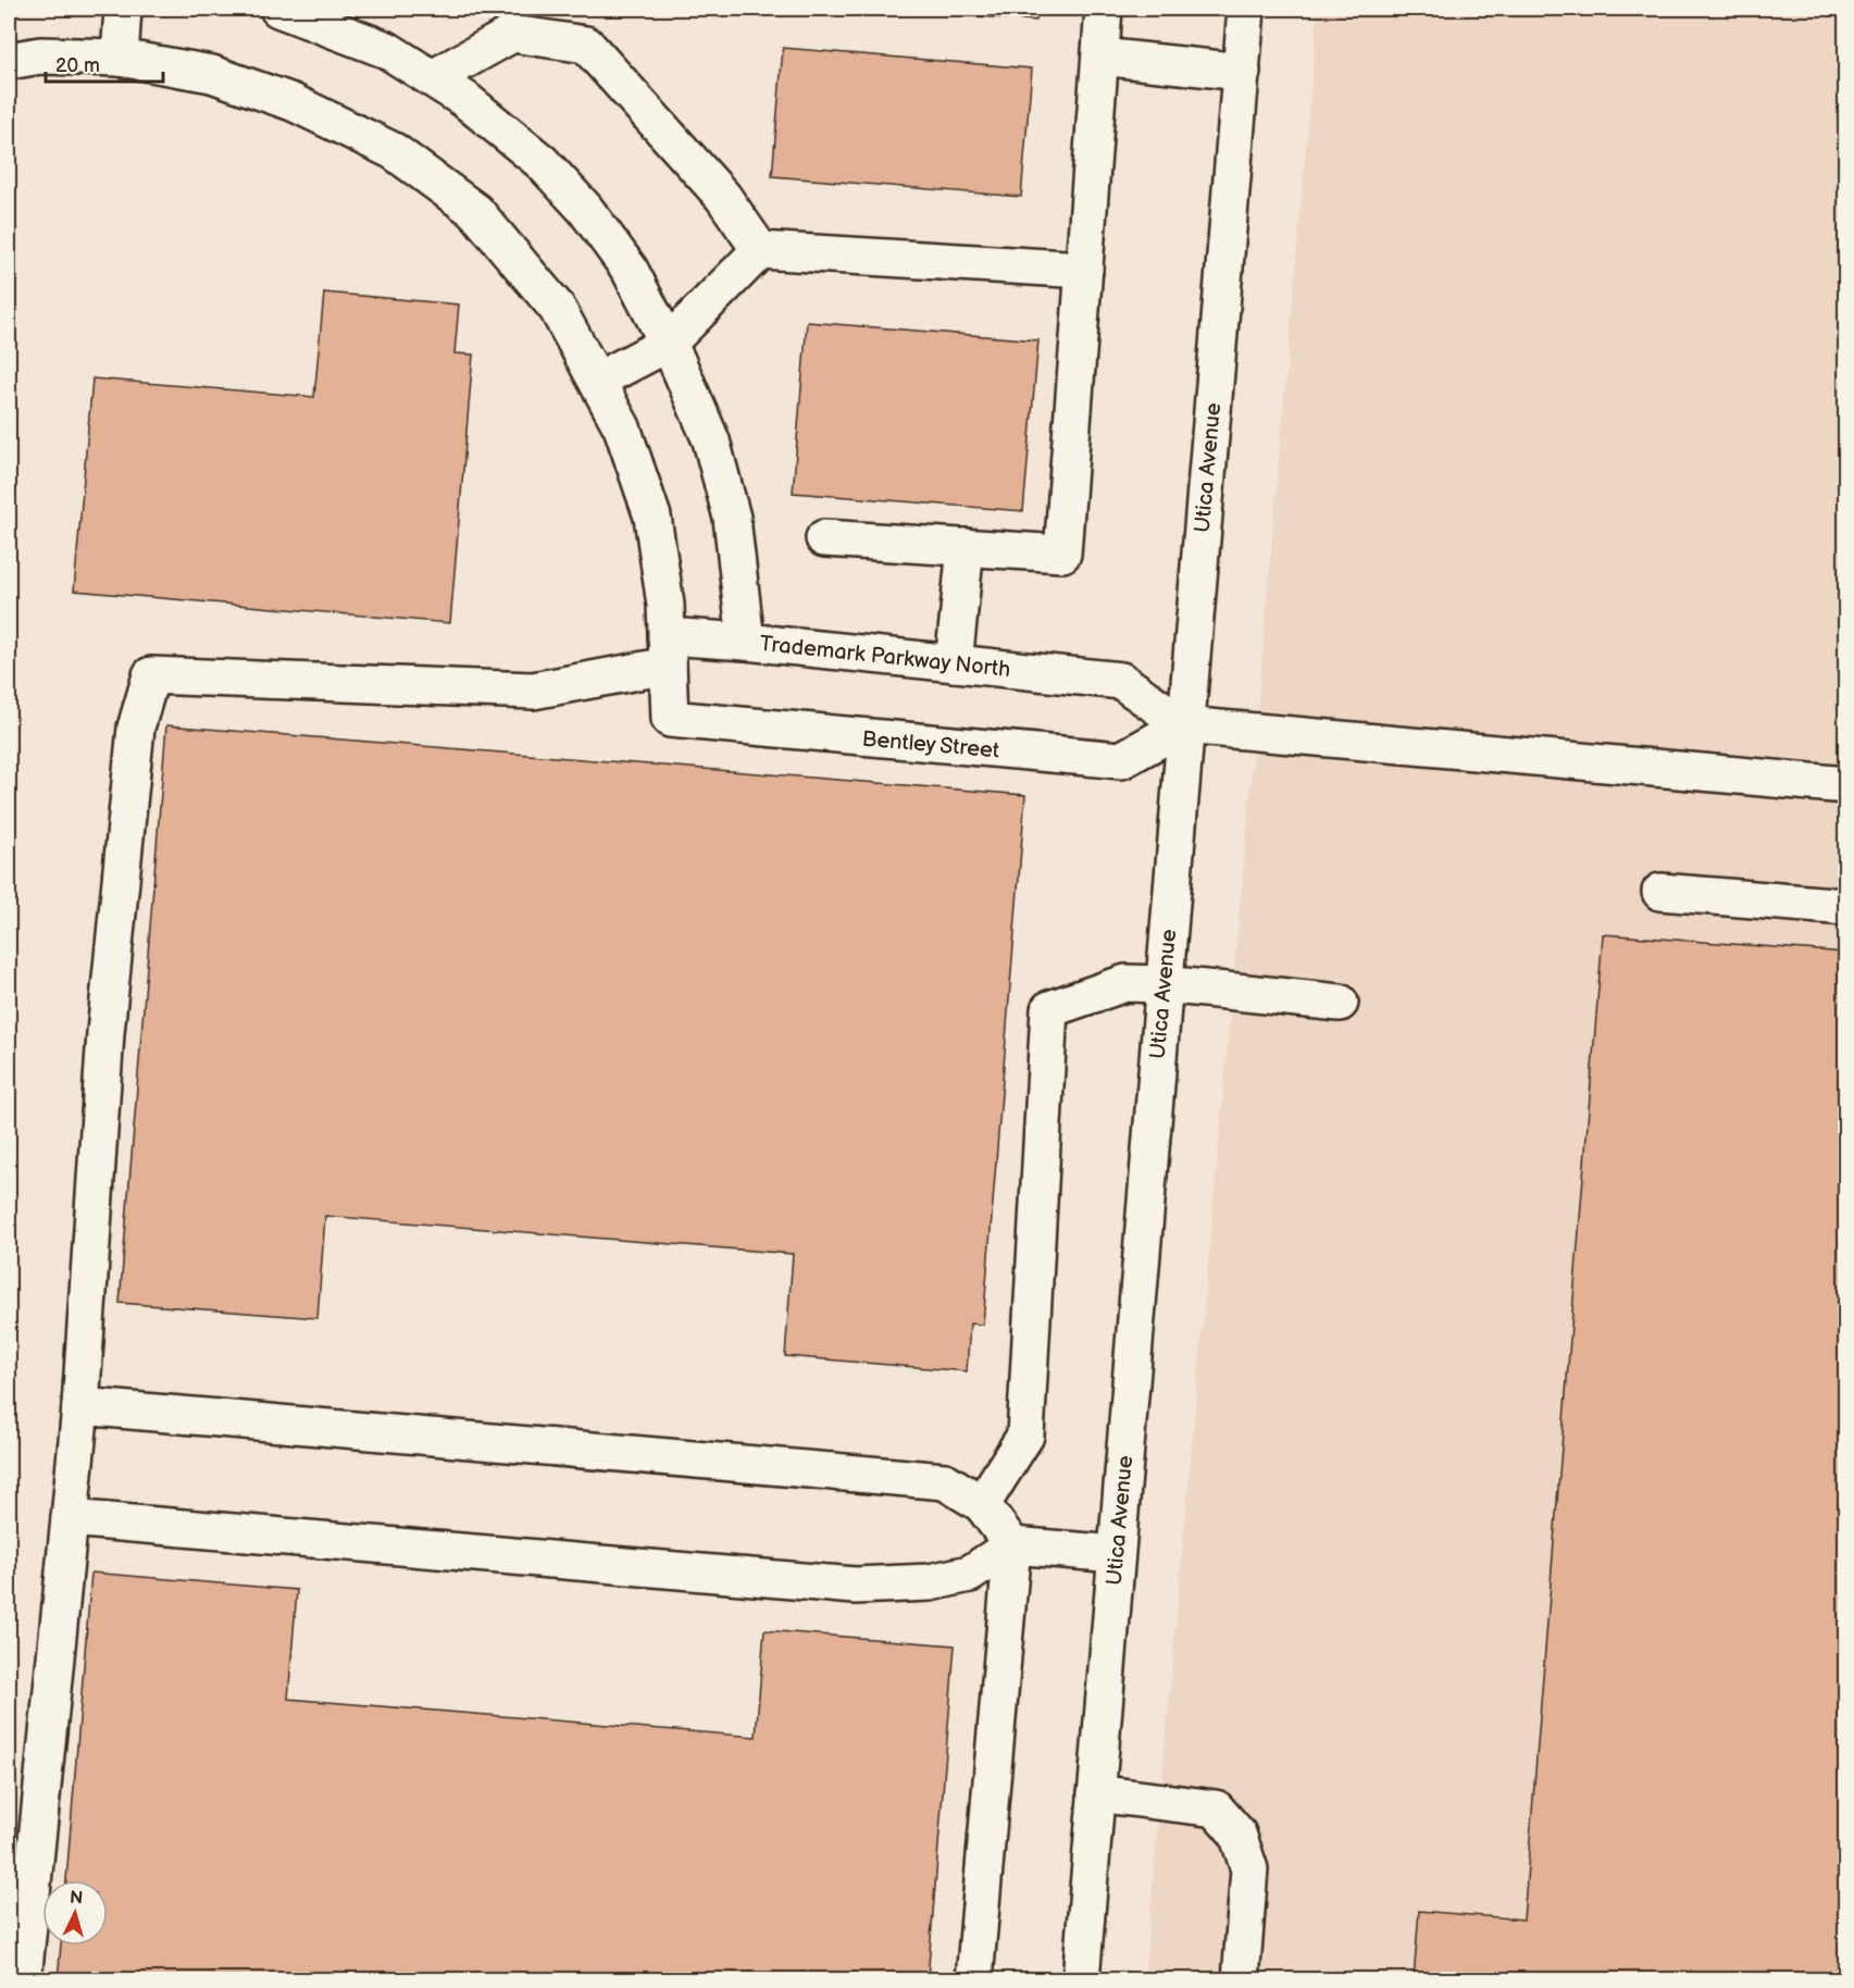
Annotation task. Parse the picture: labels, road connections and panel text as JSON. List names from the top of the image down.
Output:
{
  "streets": {
    "street": ["Utica Avenue", "Trademark Parkway North", "Bentley Street"]
  },
  "crossings": [
    ["Utica Avenue", "Trademark Parkway North"],
    ["Utica Avenue", "Bentley Street"],
    ["Trademark Parkway North", "Bentley Street"]
  ],
  "scale_bar": "20 m",
  "north": "top"
}
